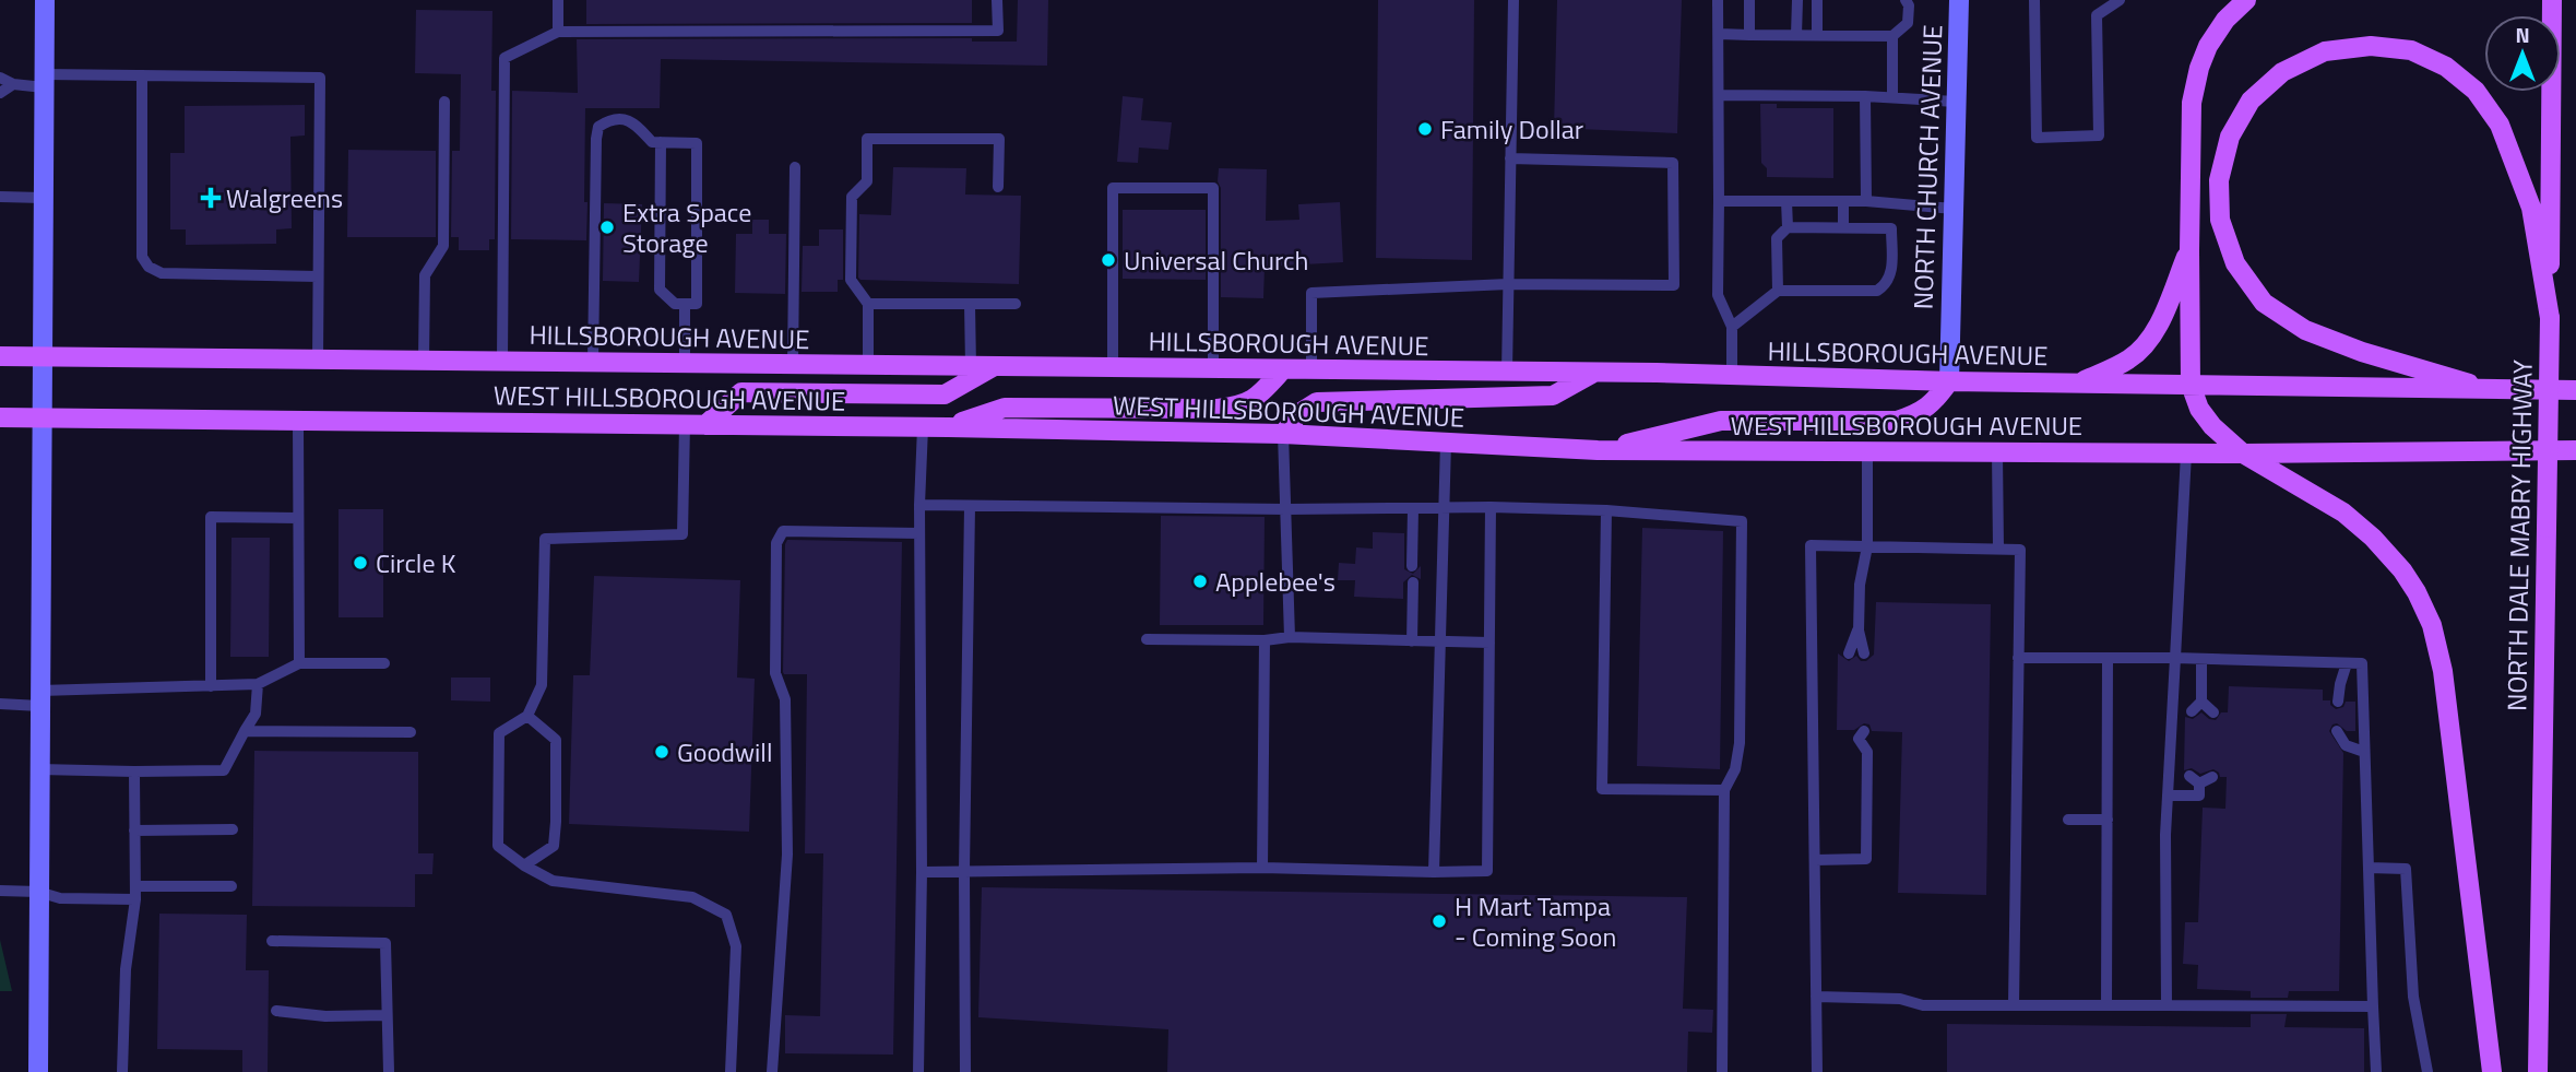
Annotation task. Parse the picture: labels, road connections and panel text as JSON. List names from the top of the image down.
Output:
{
  "streets": {
    "main road": ["HILLSBOROUGH AVENUE", "WEST HILLSBOROUGH AVENUE", "NORTH DALE MABRY HIGHWAY"],
    "street": ["NORTH CHURCH AVENUE"]
  },
  "crossings": [
    ["NORTH CHURCH AVENUE", "HILLSBOROUGH AVENUE"]
  ],
  "places": {
    "other": [
      "Family Dollar",
      "Extra Space Storage",
      "Universal Church",
      "Circle K",
      "Applebee's",
      "Goodwill",
      "H Mart Tampa - Coming Soon"
    ],
    "health": ["Walgreens"]
  },
  "north": "top"
}
